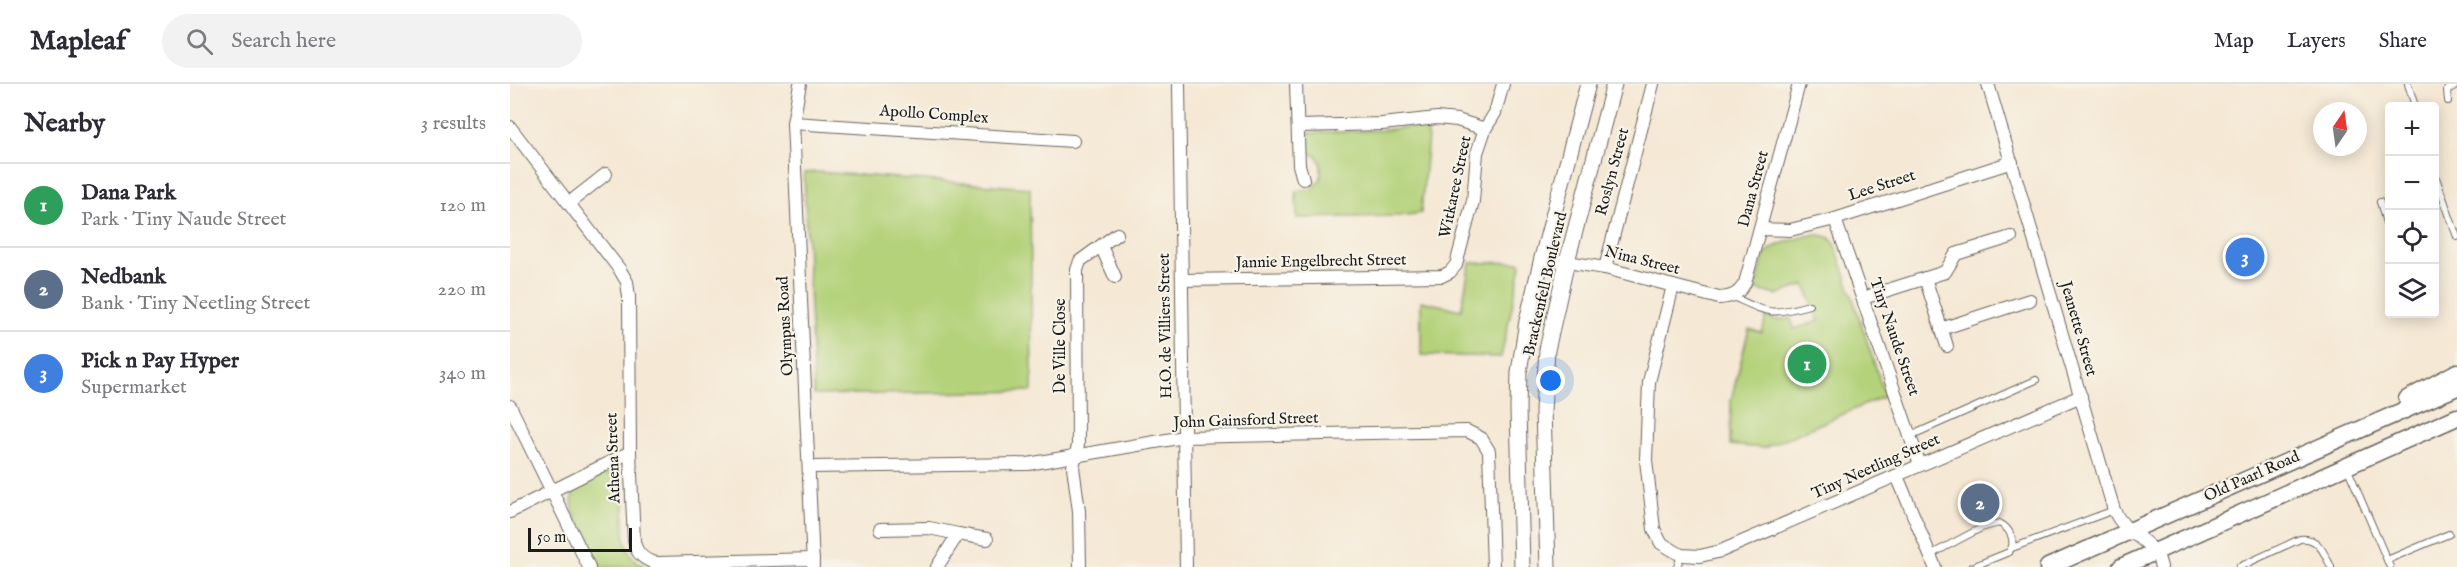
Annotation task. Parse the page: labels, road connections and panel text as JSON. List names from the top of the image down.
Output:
{
  "streets": {
    "main road": ["Old Paarl Road"],
    "street": [
      "Apollo Complex",
      "Roslyn Street",
      "Lee Street",
      "Witkaree Street",
      "Dana Street",
      "Nina Street",
      "Jannie Engelbrecht Street",
      "Brackenfell Boulevard",
      "Olympus Road",
      "H.O. de Villiers Street",
      "Jeanette Street",
      "Tiny Naude Street",
      "De Ville Close",
      "John Gainsford Street",
      "Athena Street",
      "Tiny Neetling Street"
    ]
  },
  "crossings": [
    ["Apollo Complex", "Olympus Road"],
    ["Roslyn Street", "Nina Street"],
    ["Lee Street", "Dana Street"],
    ["Lee Street", "Jeanette Street"],
    ["Lee Street", "Tiny Naude Street"],
    ["Witkaree Street", "Jannie Engelbrecht Street"],
    ["Dana Street", "Nina Street"],
    ["Nina Street", "Brackenfell Boulevard"],
    ["Jannie Engelbrecht Street", "H.O. de Villiers Street"],
    ["Olympus Road", "John Gainsford Street"],
    ["Olympus Road", "Athena Street"],
    ["H.O. de Villiers Street", "John Gainsford Street"],
    ["Jeanette Street", "Tiny Neetling Street"],
    ["Jeanette Street", "Old Paarl Road"],
    ["Tiny Naude Street", "Tiny Neetling Street"],
    ["De Ville Close", "John Gainsford Street"]
  ],
  "scale_bar": "50 m",
  "north": "top",
  "page": {
    "header": "Mapleaf",
    "search": "Search here",
    "nav": ["Map", "Layers", "Share"],
    "heading": ["Nearby", "3 results"],
    "map_buttons": ["+", "−"],
    "list": [
      {
        "mark": "1",
        "name": "Dana Park",
        "note": "Park · Tiny Naude Street",
        "value": "120 m"
      },
      {
        "mark": "2",
        "name": "Nedbank",
        "note": "Bank · Tiny Neetling Street",
        "value": "220 m"
      },
      {
        "mark": "3",
        "name": "Pick n Pay Hyper",
        "note": "Supermarket",
        "value": "340 m"
      }
    ],
    "pins": ["3", "1", "2"],
    "scale": "50 m"
  }
}
